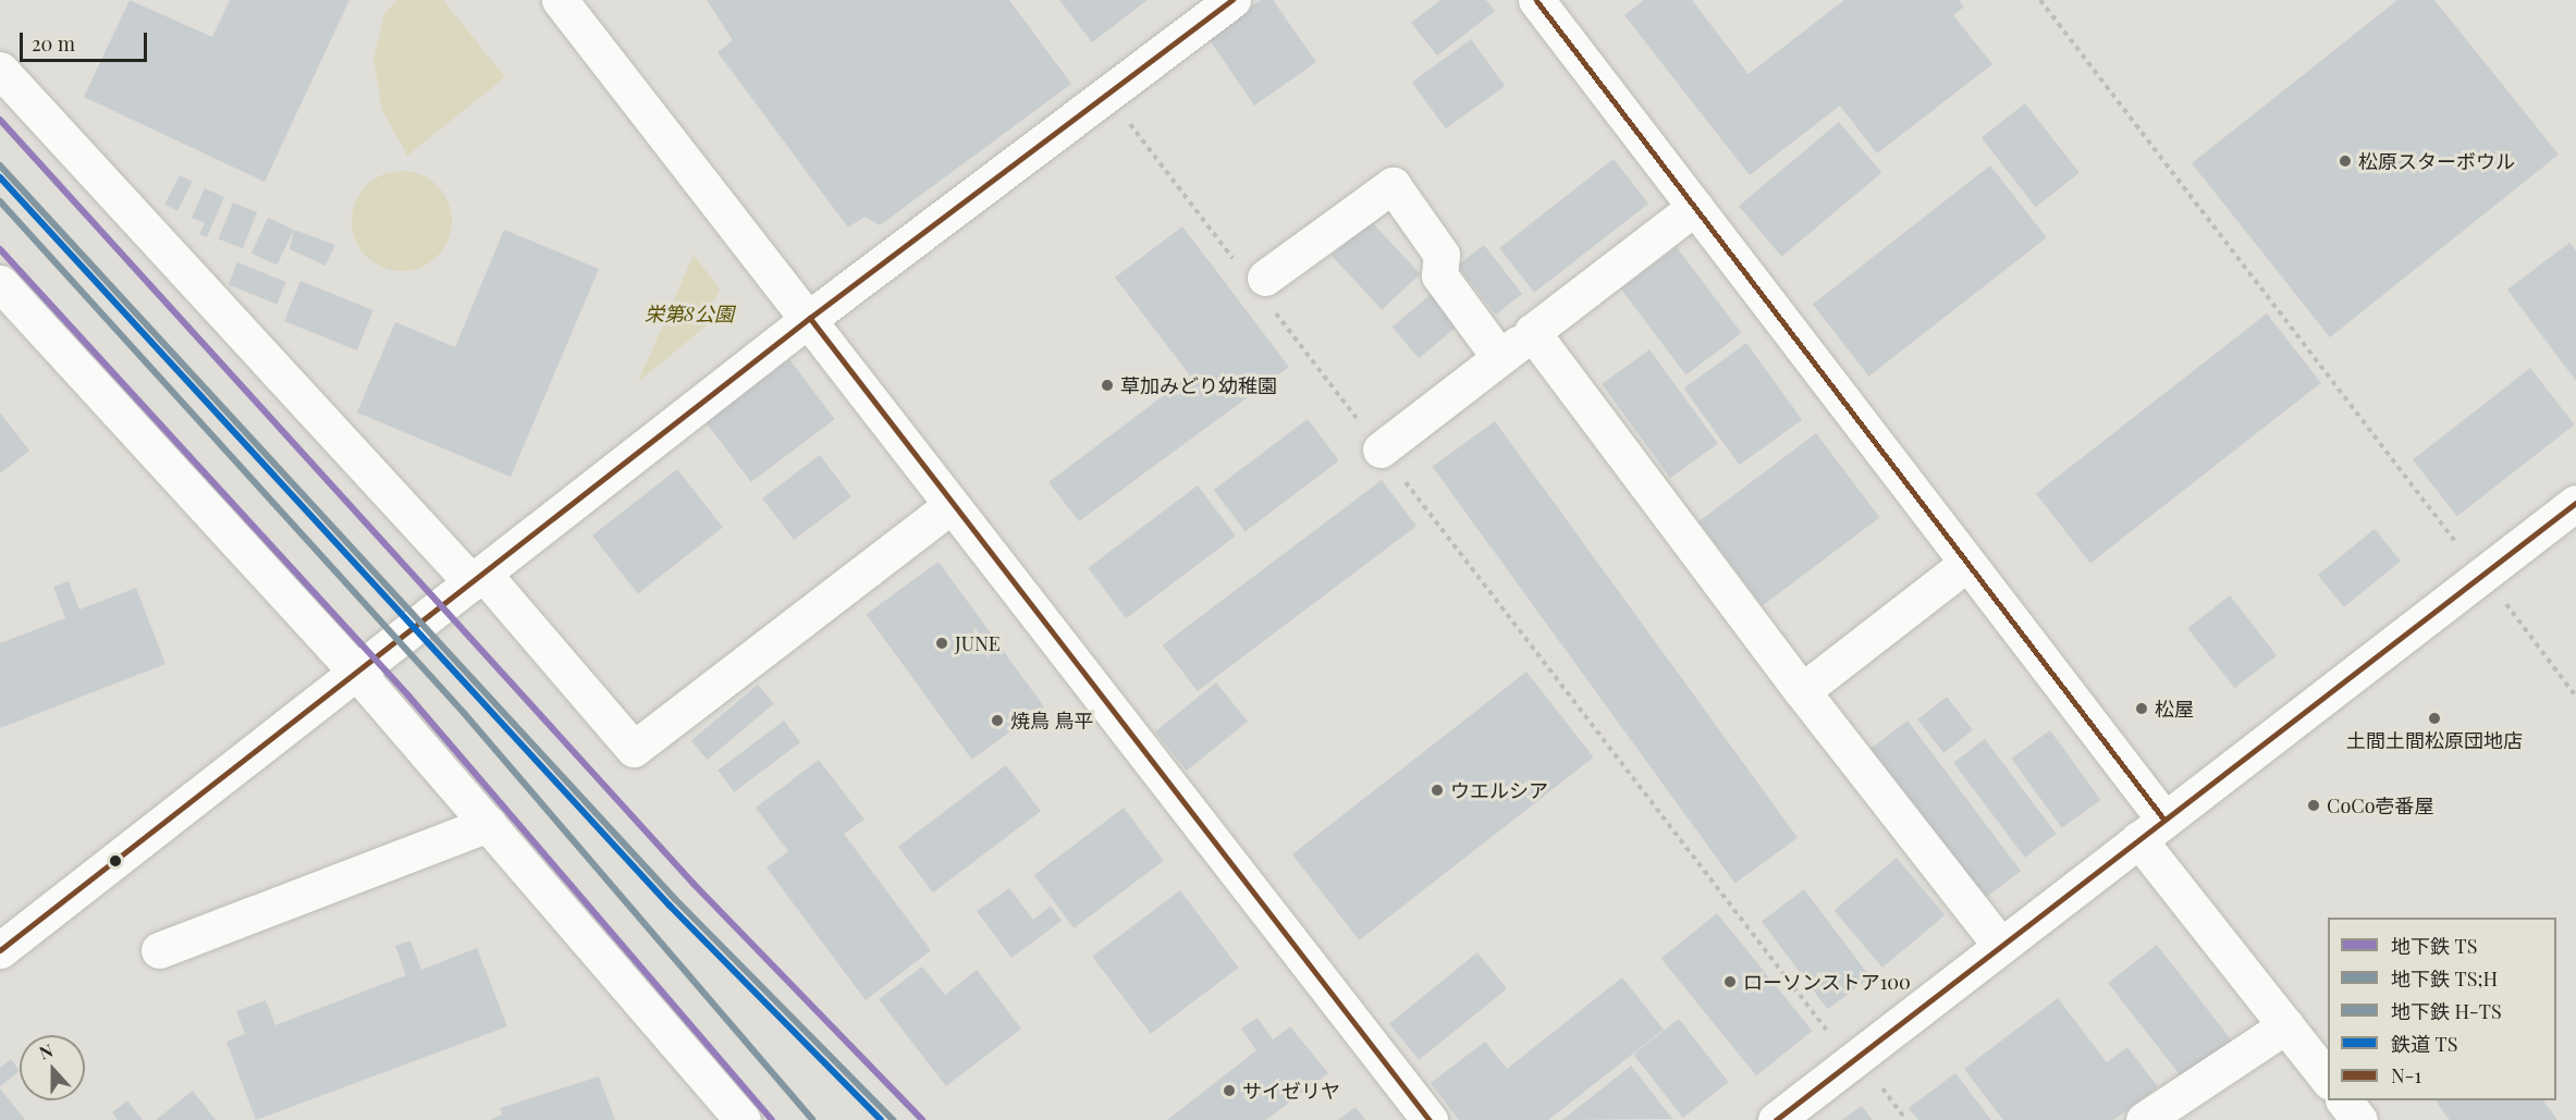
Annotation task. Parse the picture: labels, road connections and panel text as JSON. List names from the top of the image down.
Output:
{
  "parks": ["栄第8公園"],
  "places": [
    "松原スターボウル",
    "草加みどり幼稚園",
    "JUNE",
    "松屋",
    "土間土間松原団地店",
    "焼鳥 鳥平",
    "ウエルシア",
    "CoCo壱番屋",
    "ローソンストア100",
    "サイゼリヤ"
  ],
  "lines": [
    "transit line N-1",
    "metro line TS",
    "metro line TS;H",
    "rail line TS",
    "metro line H-TS"
  ],
  "legend": [
    "地下鉄 TS",
    "地下鉄 TS;H",
    "地下鉄 H-TS",
    "鉄道 TS",
    "N-1"
  ],
  "scale_bar": "20 m",
  "north": "top"
}
